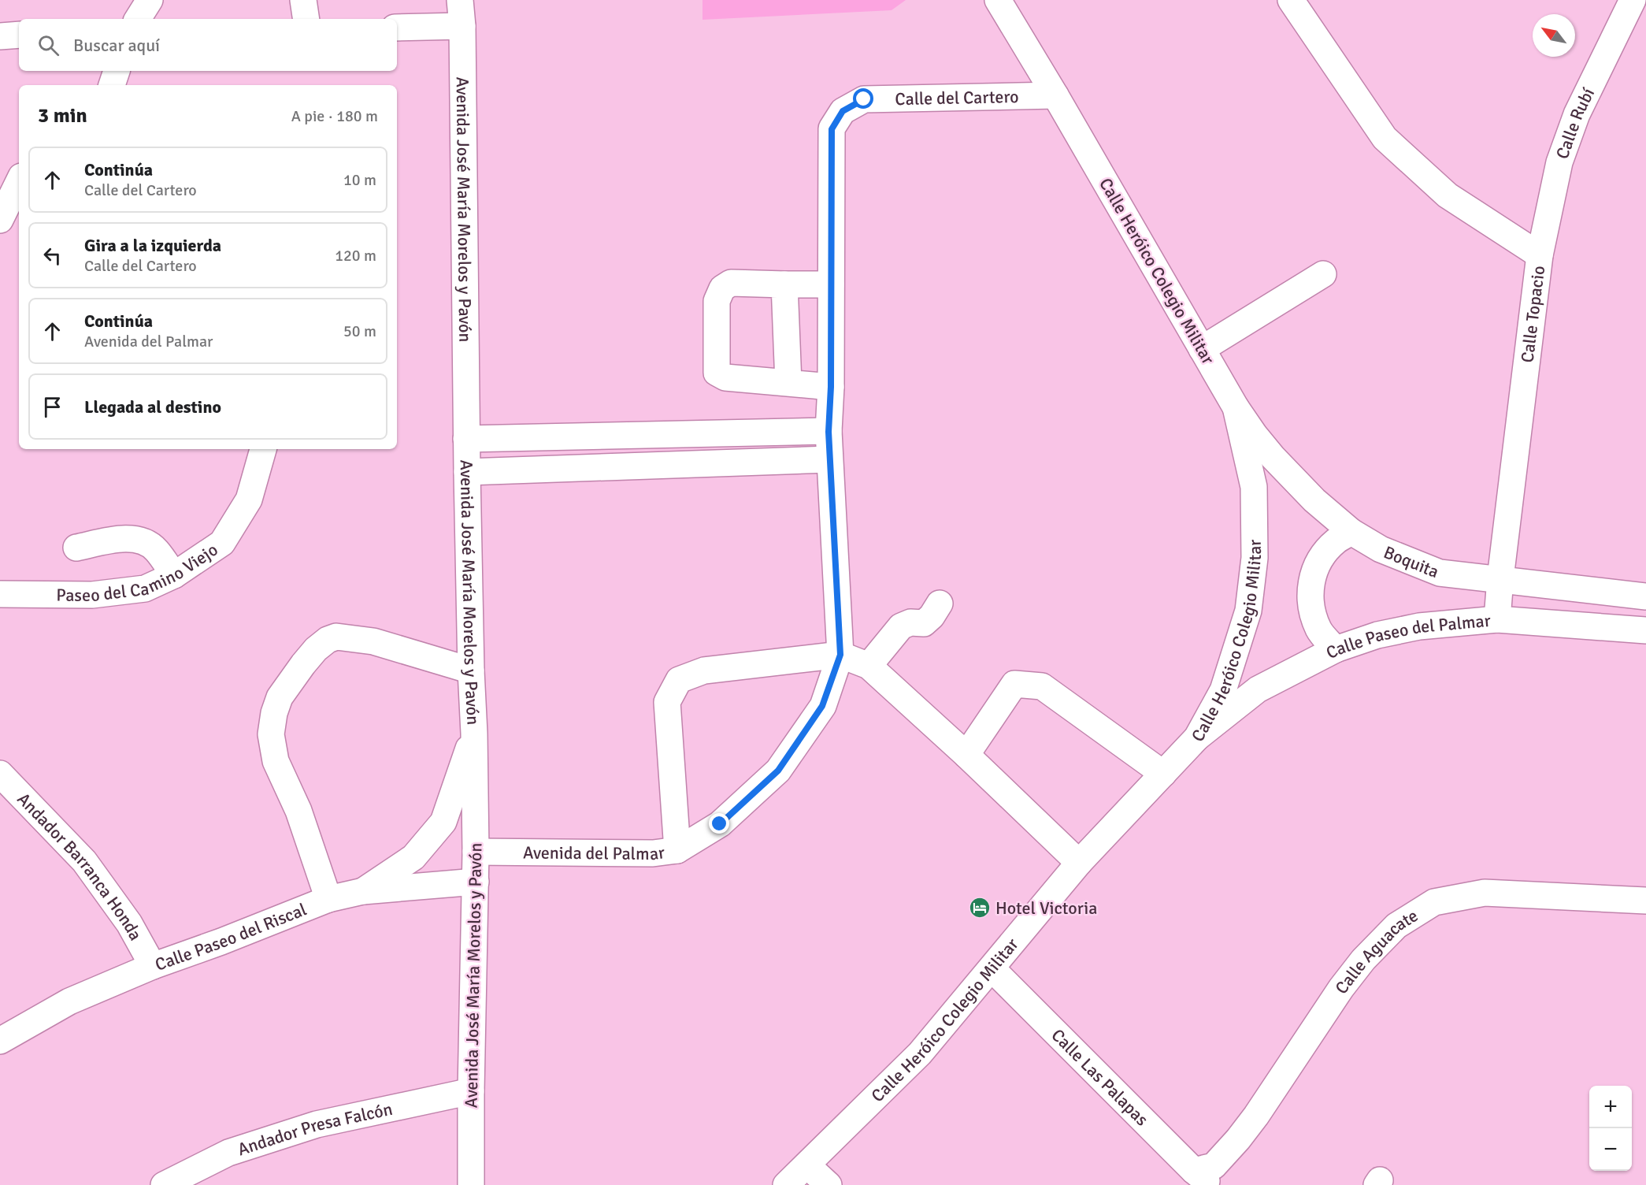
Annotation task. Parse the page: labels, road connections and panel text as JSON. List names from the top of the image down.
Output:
{
  "streets": {
    "street": [
      "Calle del Cartero",
      "Calle Rubí",
      "Avenida José María Morelos y Pavón",
      "Calle Heróico Colegio Militar",
      "Calle Topacio",
      "Boquita",
      "Paseo del Camino Viejo",
      "Calle Paseo del Palmar",
      "Avenida del Palmar",
      "Andador Barranca Honda",
      "Calle Paseo del Riscal",
      "Calle Aguacate",
      "Calle Las Palapas",
      "Andador Presa Falcón"
    ]
  },
  "crossings": [
    ["Calle del Cartero", "Calle Heróico Colegio Militar"],
    ["Calle del Cartero", "Avenida del Palmar"],
    ["Calle Rubí", "Calle Topacio"],
    ["Avenida José María Morelos y Pavón", "Avenida del Palmar"],
    ["Avenida José María Morelos y Pavón", "Calle Paseo del Riscal"],
    ["Avenida José María Morelos y Pavón", "Andador Presa Falcón"],
    ["Calle Heróico Colegio Militar", "Boquita"],
    ["Calle Heróico Colegio Militar", "Calle Paseo del Palmar"],
    ["Calle Heróico Colegio Militar", "Calle Las Palapas"],
    ["Calle Topacio", "Boquita"],
    ["Calle Topacio", "Calle Paseo del Palmar"],
    ["Andador Barranca Honda", "Calle Paseo del Riscal"],
    ["Calle Aguacate", "Calle Las Palapas"]
  ],
  "places": {
    "hotel": ["Hotel Victoria"]
  },
  "north": "top left",
  "page": {
    "search": "Buscar aquí",
    "heading": ["3 min", "A pie · 180 m"],
    "list": [
      ["Continúa", "Calle del Cartero", "10 m"],
      ["Gira a la izquierda", "Calle del Cartero", "120 m"],
      ["Continúa", "Avenida del Palmar", "50 m"],
      "Llegada al destino"
    ],
    "map_buttons": ["+", "−"]
  }
}
